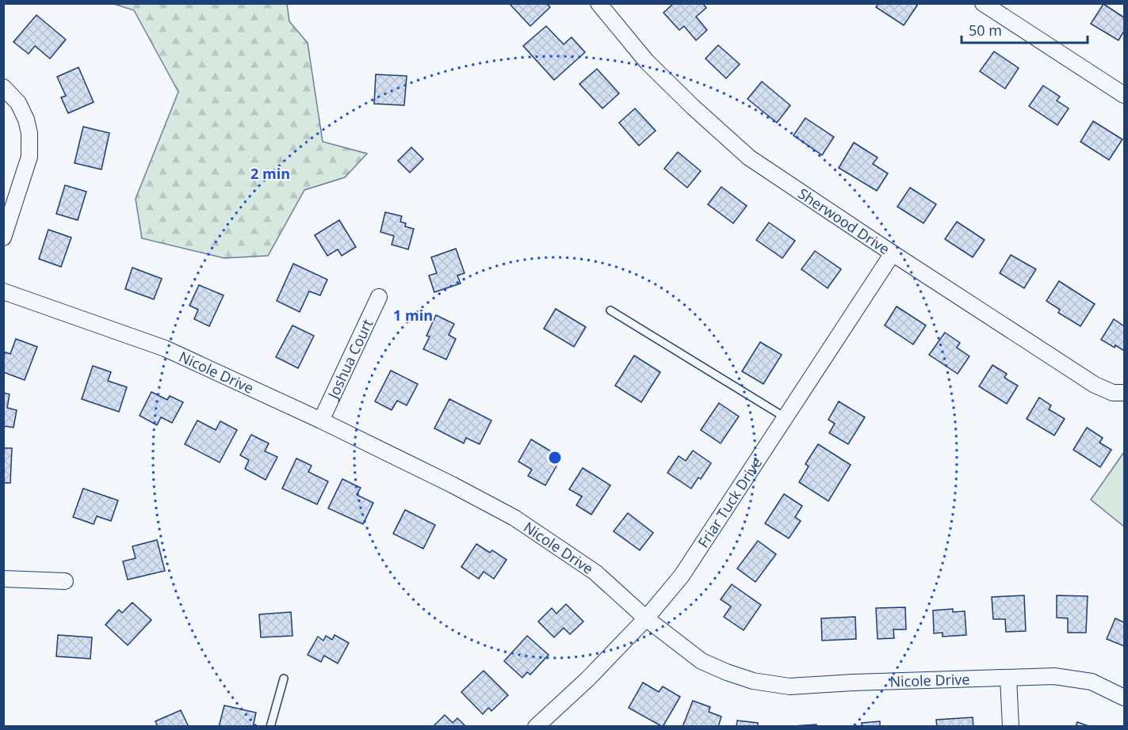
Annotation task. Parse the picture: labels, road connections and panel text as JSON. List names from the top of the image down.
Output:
{
  "streets": {
    "street": [
      "Sherwood Drive",
      "Joshua Court",
      "Nicole Drive",
      "Friar Tuck Drive"
    ]
  },
  "crossings": [
    ["Sherwood Drive", "Friar Tuck Drive"],
    ["Joshua Court", "Nicole Drive"],
    ["Nicole Drive", "Friar Tuck Drive"]
  ],
  "scale_bar": "50 m",
  "rings": ["2 min", "1 min"]
}
